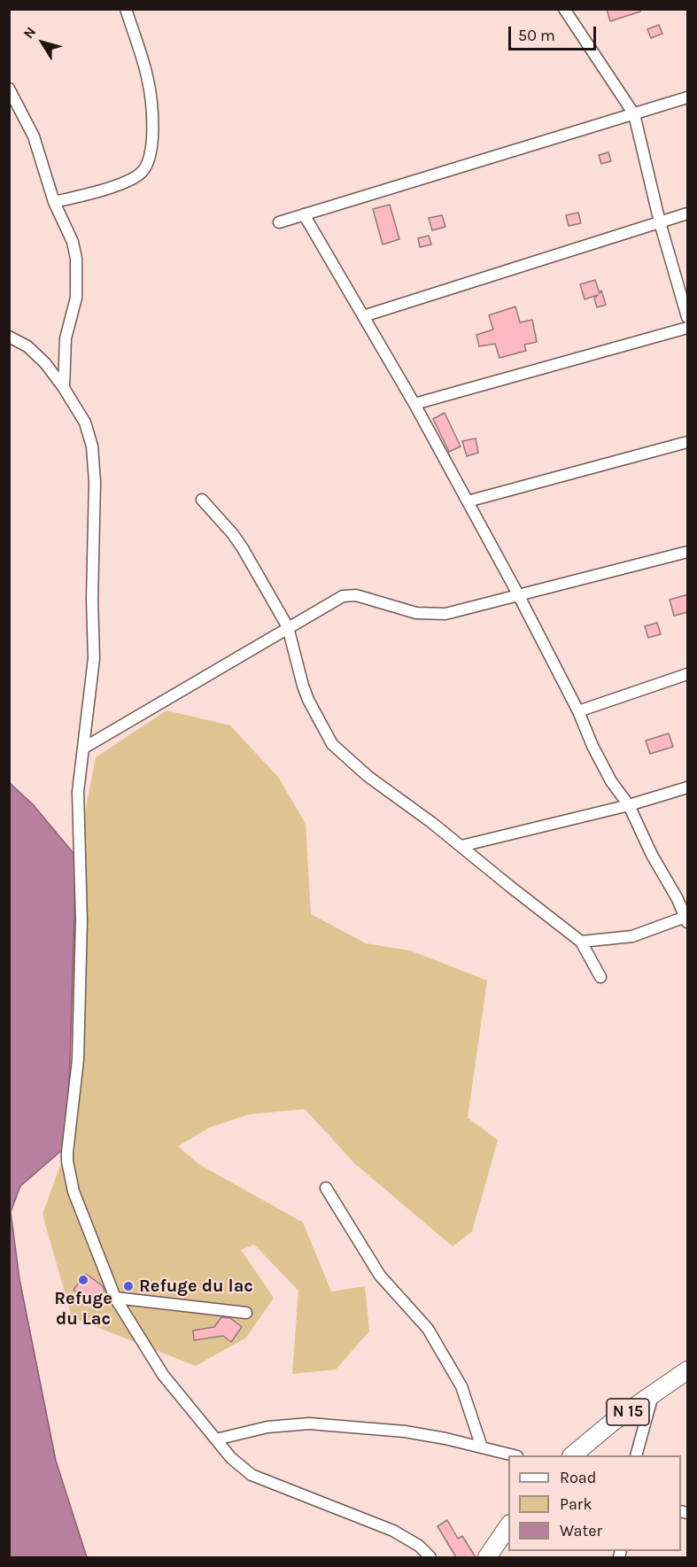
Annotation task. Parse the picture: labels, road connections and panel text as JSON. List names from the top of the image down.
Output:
{
  "streets": {
    "main road": ["N 15"]
  },
  "places": ["Refuge du Lac", "Refuge du lac"],
  "legend": ["Road", "Park", "Water"],
  "scale_bar": "50 m",
  "north": "top left"
}
